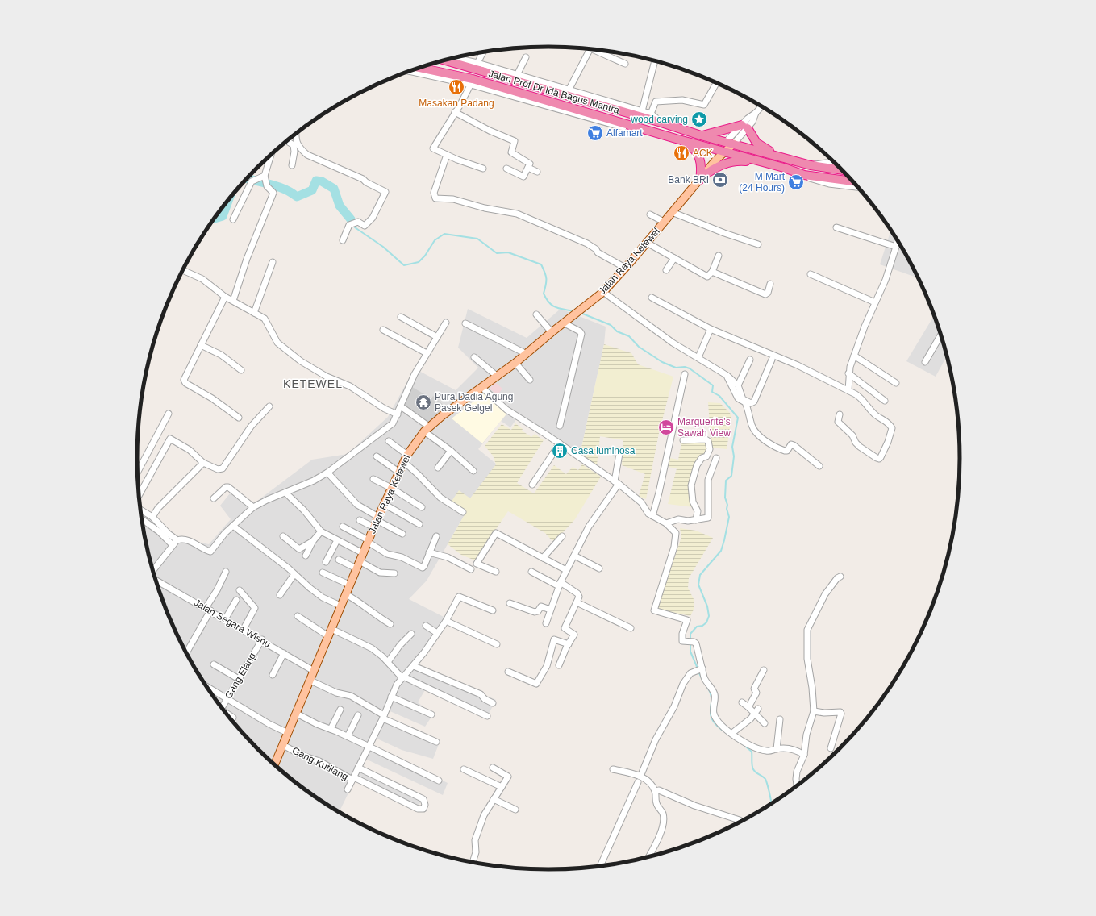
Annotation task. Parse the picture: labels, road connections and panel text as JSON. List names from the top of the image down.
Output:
{
  "streets": {
    "highway": ["Jalan Prof Dr Ida Bagus Mantra"],
    "main road": ["Jalan Raya Ketewel"],
    "street": ["Jalan Segara Wisnu", "Gang Elang", "Gang Kutilang"]
  },
  "crossings": [
    ["Jalan Prof Dr Ida Bagus Mantra", "Jalan Raya Ketewel"],
    ["Jalan Raya Ketewel", "Jalan Segara Wisnu"],
    ["Jalan Raya Ketewel", "Gang Kutilang"],
    ["Jalan Segara Wisnu", "Gang Elang"]
  ],
  "districts": ["KETEWEL"],
  "places": {
    "restaurant": ["Masakan Padang", "ACK"],
    "place": ["wood carving"],
    "supermarket": ["Alfamart", "M Mart (24 Hours)"],
    "bank": ["Bank BRI"],
    "temple": ["Pura Dadia Agung Pasek Gelgel"],
    "hotel": ["Marguerite's Sawah View"],
    "building": ["Casa luminosa"]
  }
}
